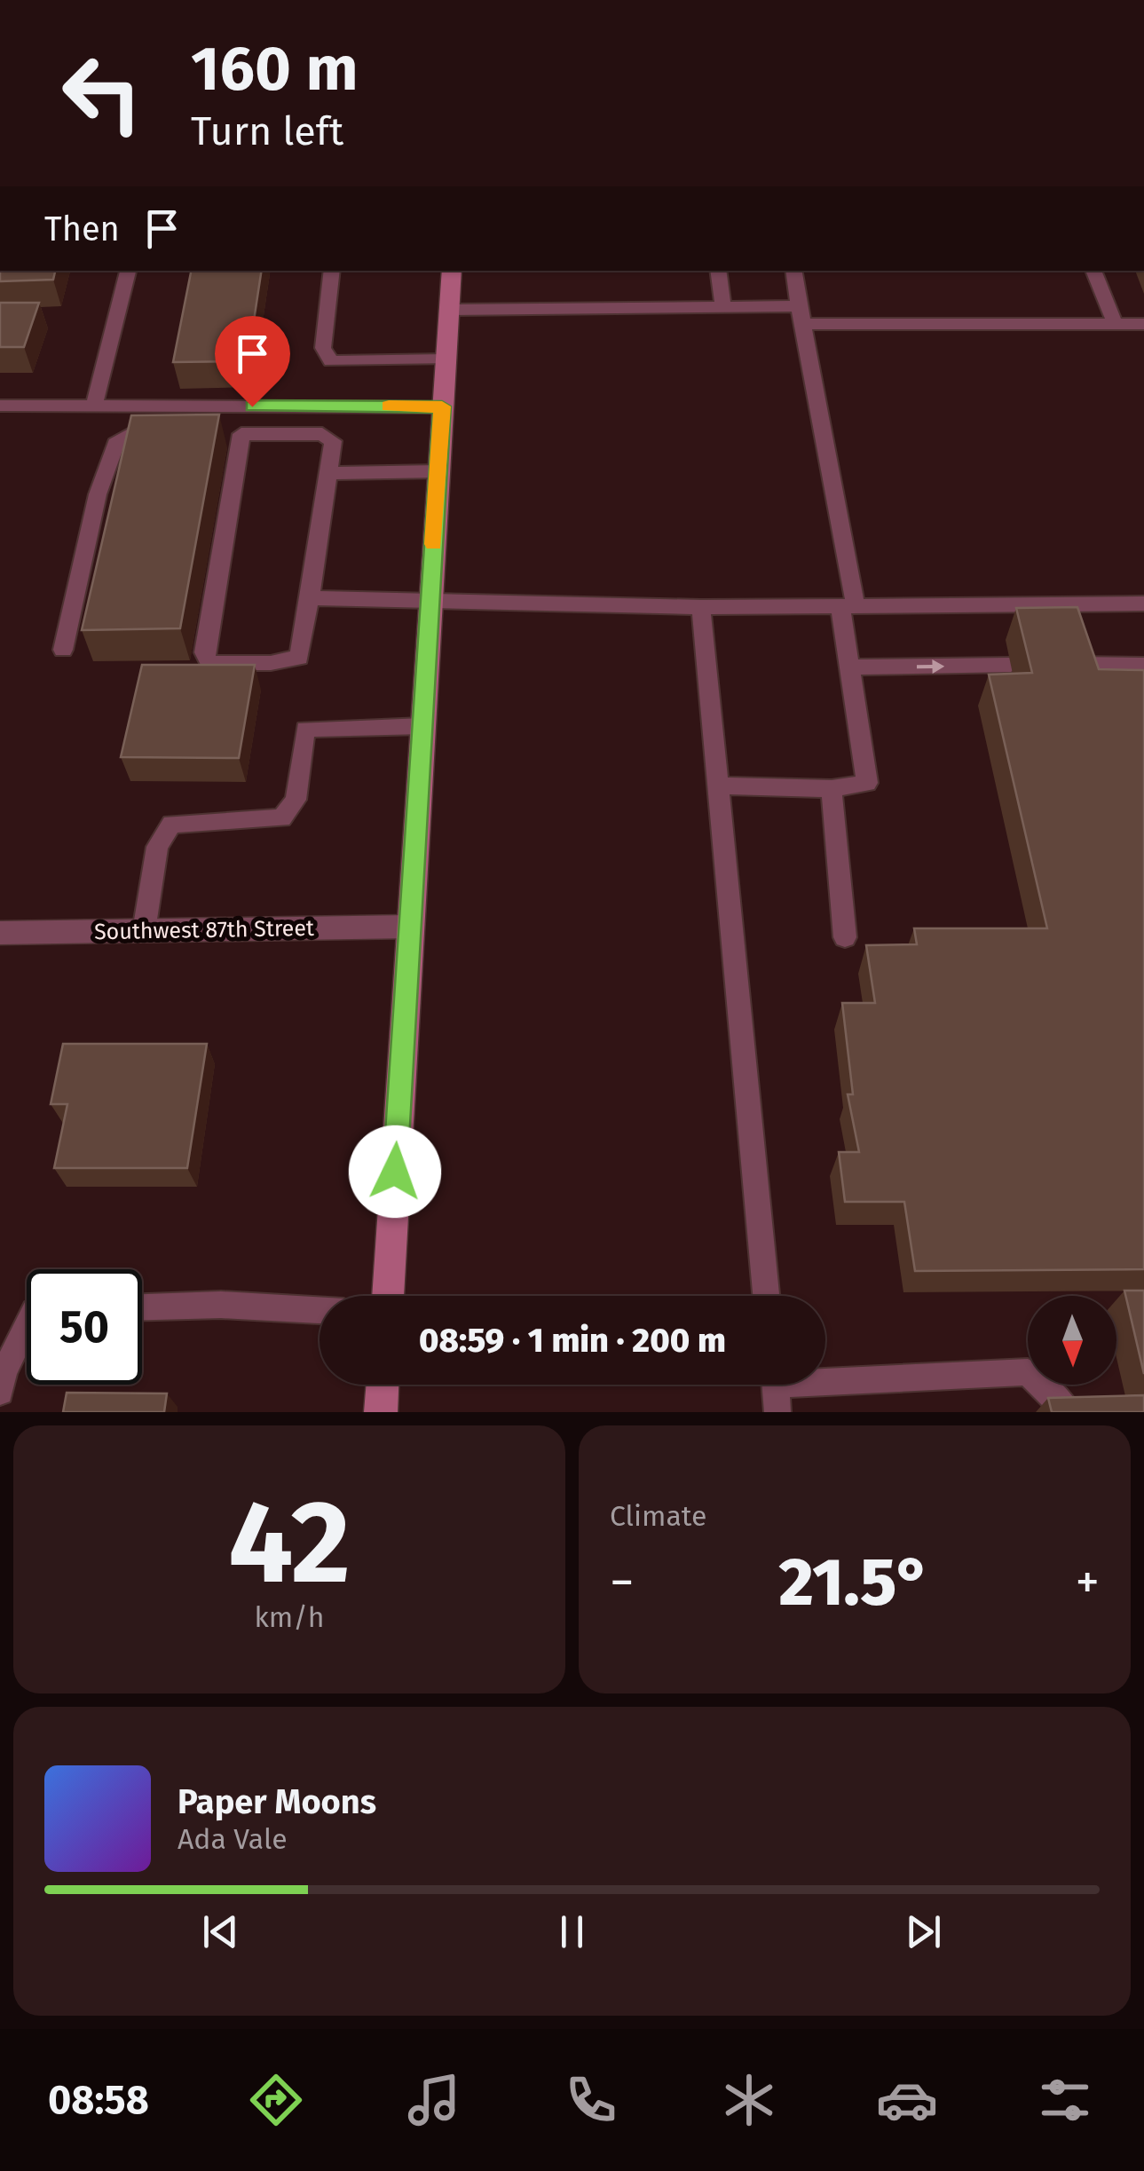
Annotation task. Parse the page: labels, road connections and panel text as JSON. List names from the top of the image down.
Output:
{
  "streets": {
    "street": ["Southwest 87th Street"]
  },
  "north": "bottom",
  "page": {
    "turn": ["160 m", "Turn left"],
    "then": "Then",
    "limit": "50",
    "trip": "08:59 · 1 min · 200 m",
    "tile": [
      ["42", "km/h"],
      "Climate"
    ],
    "heat": ["−", "21.5°", "+"],
    "song": ["Paper Moons", "Ada Vale"],
    "tabs": "08:58"
  }
}
